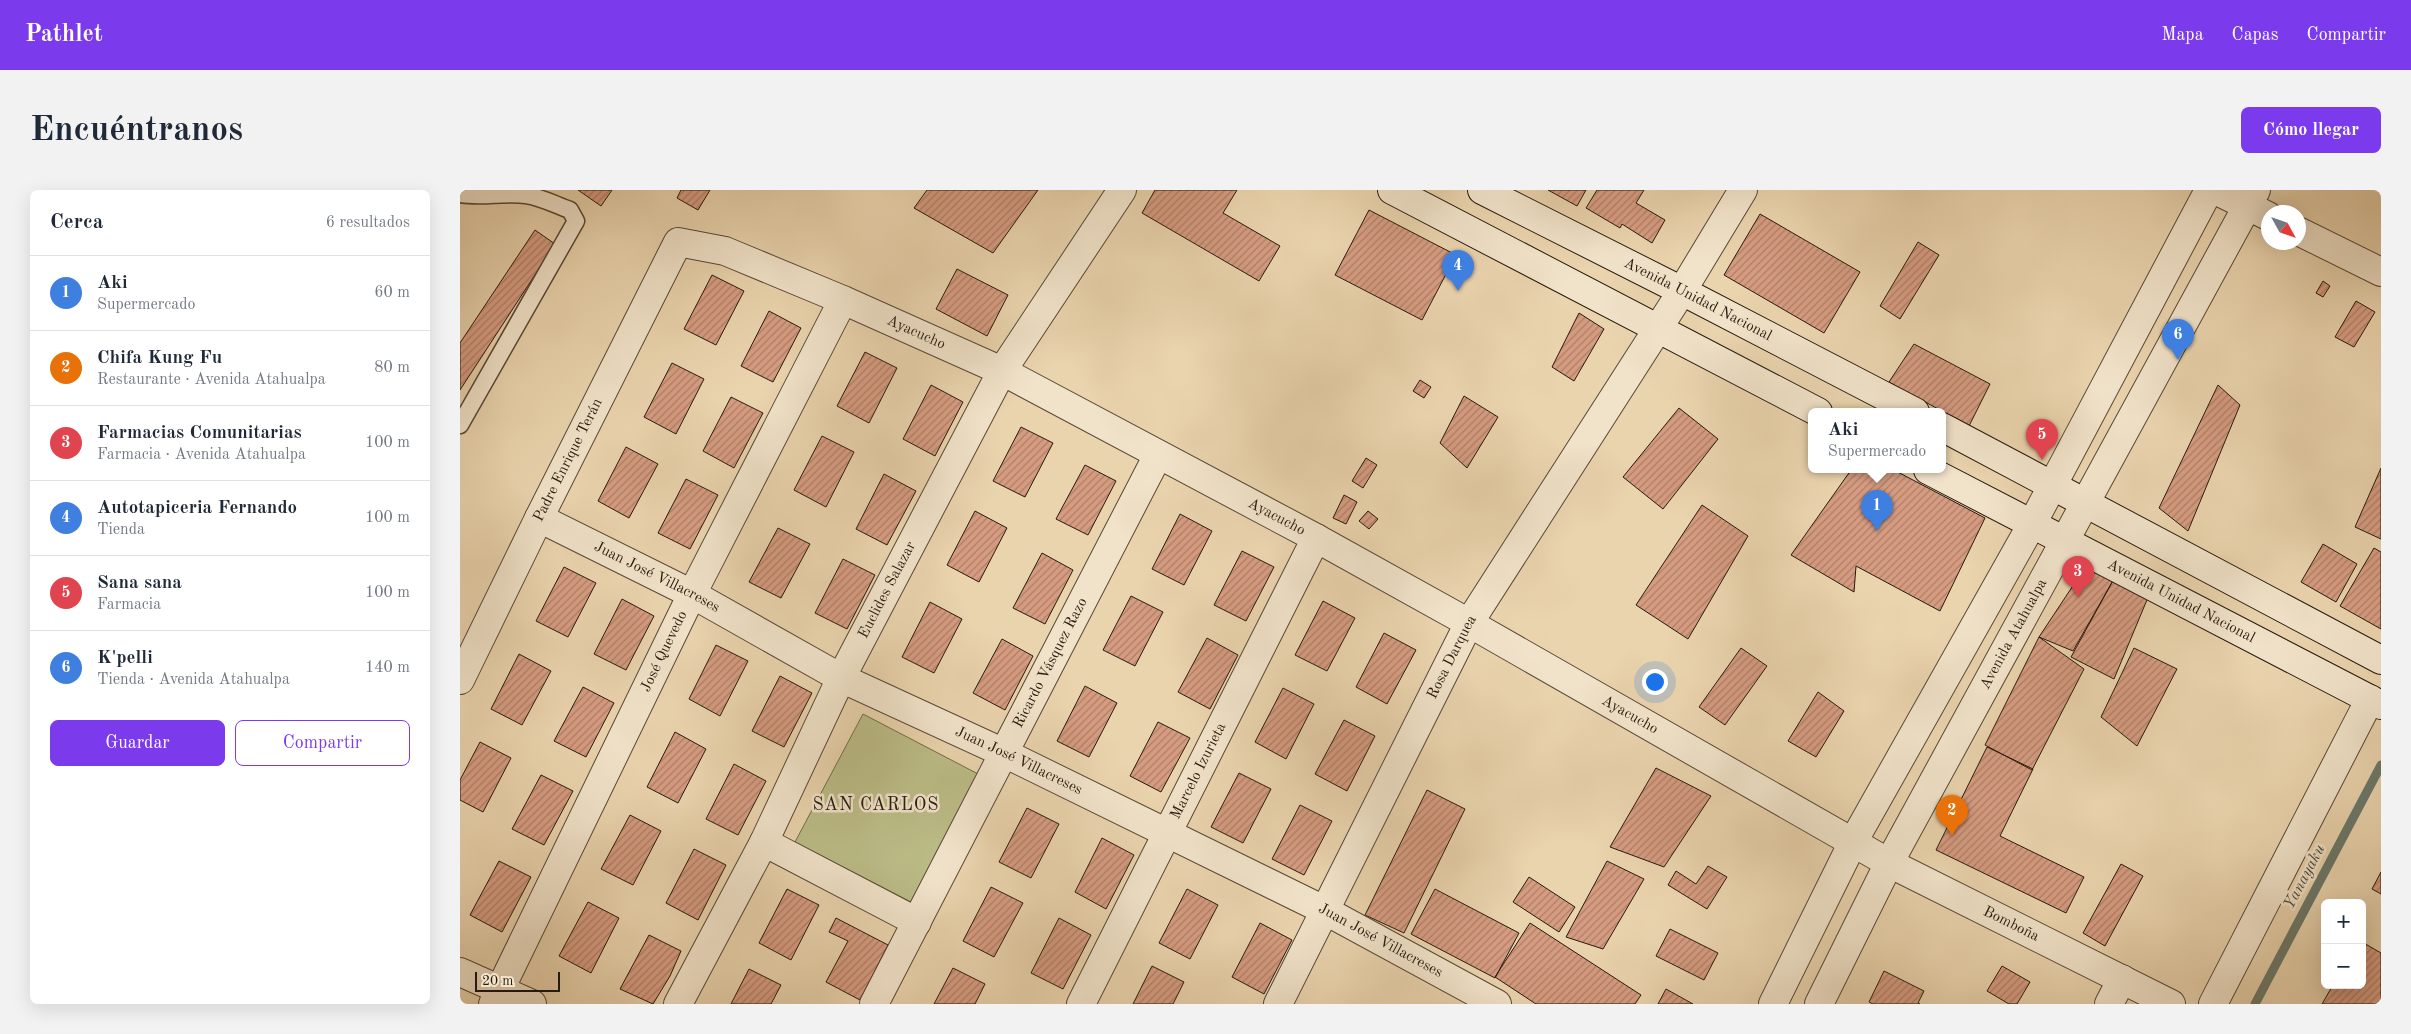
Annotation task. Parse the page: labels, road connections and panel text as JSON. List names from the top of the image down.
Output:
{
  "streets": {
    "street": [
      "Avenida Unidad Nacional",
      "Ayacucho",
      "Padre Enrique Terán",
      "Juan José Villacreses",
      "Euclides Salazar",
      "Avenida Atahualpa",
      "José Quevedo",
      "Rosa Darquea",
      "Ricardo Vásquez Razo",
      "Marcelo Izurieta",
      "Bomboña"
    ]
  },
  "crossings": [
    ["Avenida Unidad Nacional", "Avenida Atahualpa"],
    ["Avenida Unidad Nacional", "Rosa Darquea"],
    ["Ayacucho", "Padre Enrique Terán"],
    ["Ayacucho", "Euclides Salazar"],
    ["Ayacucho", "José Quevedo"],
    ["Ayacucho", "Rosa Darquea"],
    ["Ayacucho", "Ricardo Vásquez Razo"],
    ["Ayacucho", "Marcelo Izurieta"],
    ["Ayacucho", "Bomboña"],
    ["Padre Enrique Terán", "Juan José Villacreses"],
    ["Juan José Villacreses", "Euclides Salazar"],
    ["Juan José Villacreses", "José Quevedo"],
    ["Juan José Villacreses", "Rosa Darquea"],
    ["Juan José Villacreses", "Ricardo Vásquez Razo"],
    ["Juan José Villacreses", "Marcelo Izurieta"],
    ["Avenida Atahualpa", "Bomboña"]
  ],
  "districts": ["SAN CARLOS"],
  "water": ["Yanayaku"],
  "scale_bar": "20 m",
  "north": "bottom right",
  "page": {
    "header": "Pathlet",
    "nav": ["Mapa", "Capas", "Compartir"],
    "buttons": [
      "Cómo llegar",
      ["Guardar", "Compartir"]
    ],
    "title": "Encuéntranos",
    "heading": ["Cerca", "6 resultados"],
    "pins": [
      "4",
      "6",
      "5",
      "1",
      "3",
      "2"
    ],
    "list": [
      {
        "mark": "1",
        "name": "Aki",
        "note": "Supermercado",
        "value": "60 m"
      },
      {
        "mark": "2",
        "name": "Chifa Kung Fu",
        "note": "Restaurante · Avenida Atahualpa",
        "value": "80 m"
      },
      {
        "mark": "3",
        "name": "Farmacias Comunitarias",
        "note": "Farmacia · Avenida Atahualpa",
        "value": "100 m"
      },
      {
        "mark": "4",
        "name": "Autotapiceria Fernando",
        "note": "Tienda",
        "value": "100 m"
      },
      {
        "mark": "5",
        "name": "Sana sana",
        "note": "Farmacia",
        "value": "100 m"
      },
      {
        "mark": "6",
        "name": "K'pelli",
        "note": "Tienda · Avenida Atahualpa",
        "value": "140 m"
      }
    ],
    "popup": ["Aki", "Supermercado"],
    "map_buttons": ["+", "−"],
    "scale": "20 m"
  }
}
